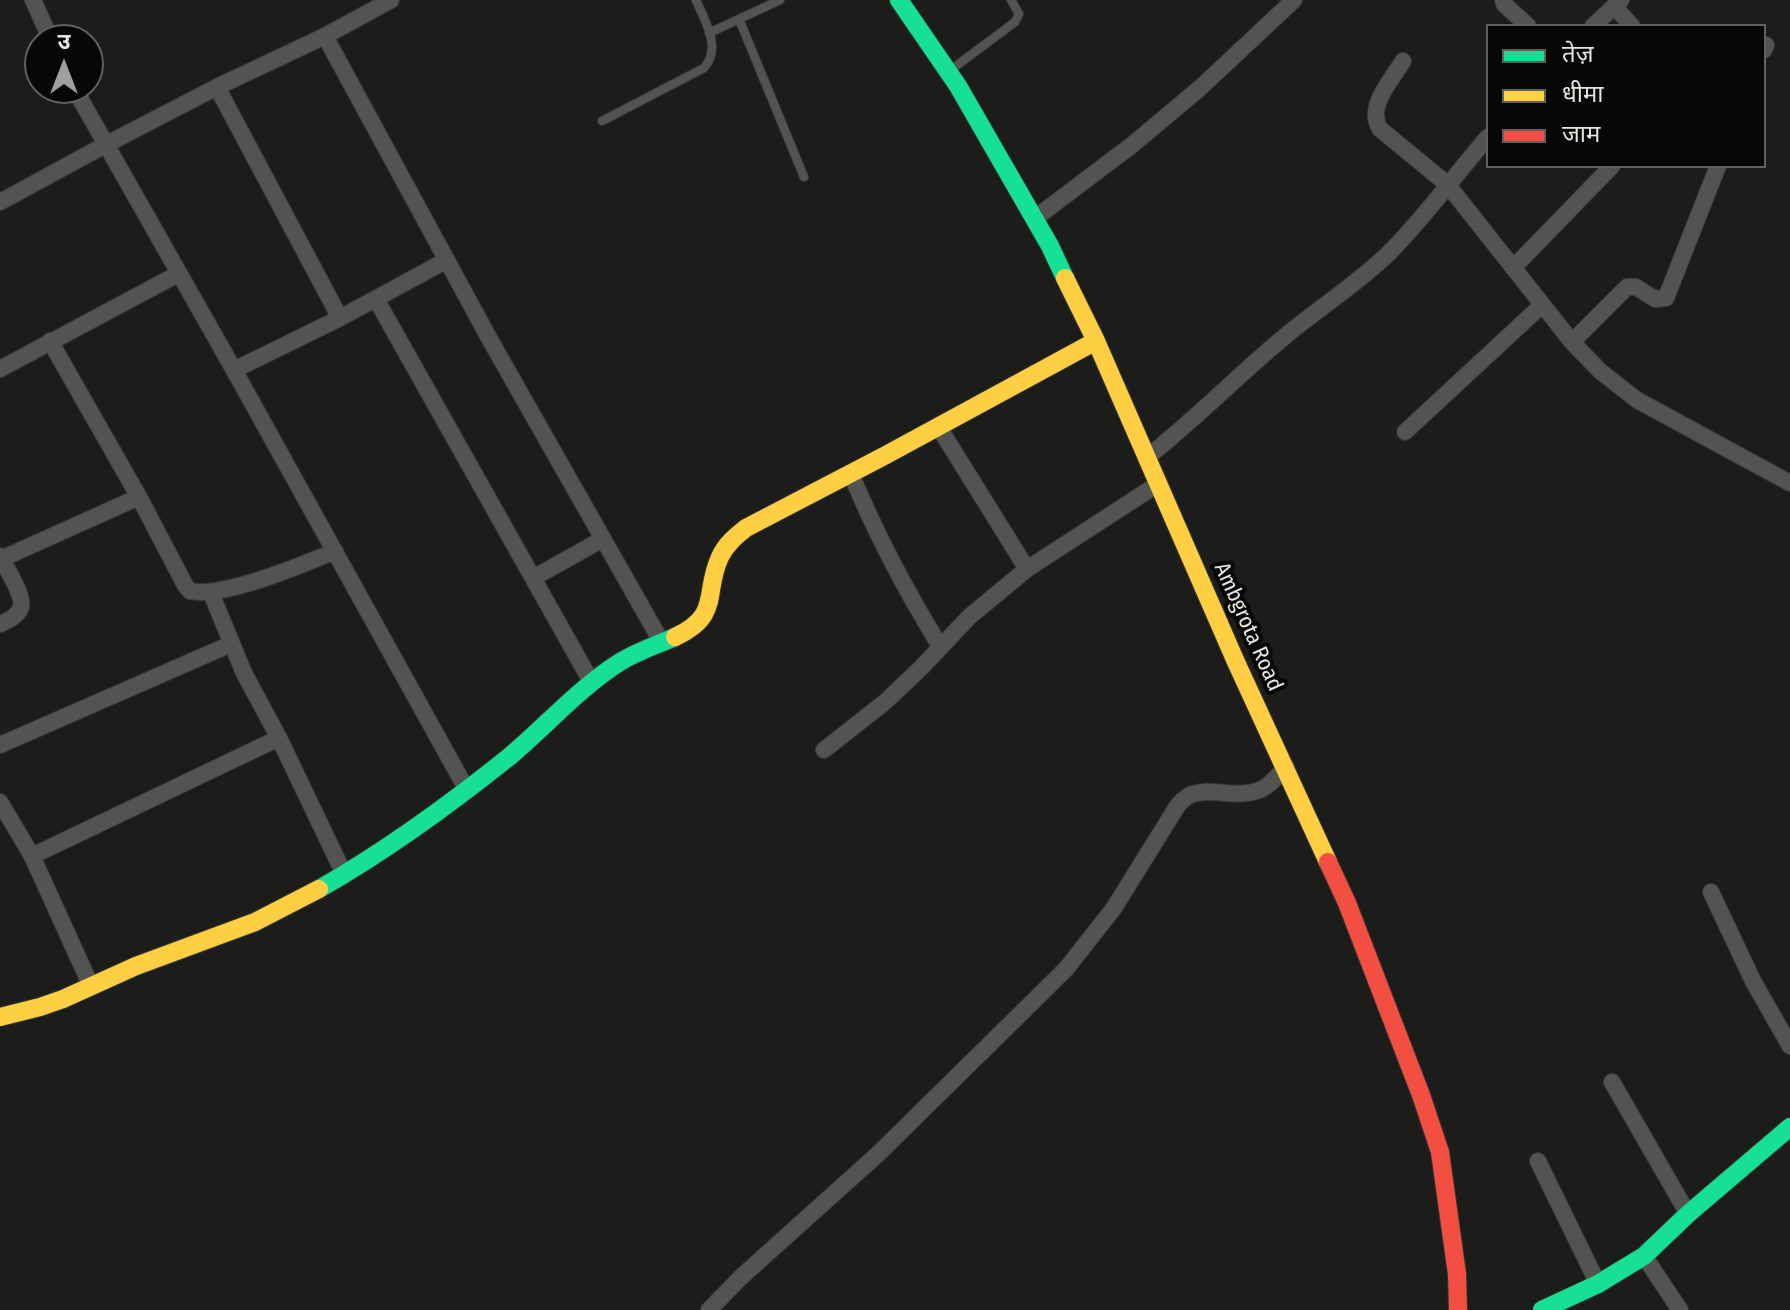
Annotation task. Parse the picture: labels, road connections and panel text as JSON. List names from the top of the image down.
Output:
{
  "streets": {
    "street": ["Ambgrota Road"]
  },
  "legend": ["तेज़", "धीमा", "जाम"],
  "north": "top"
}
